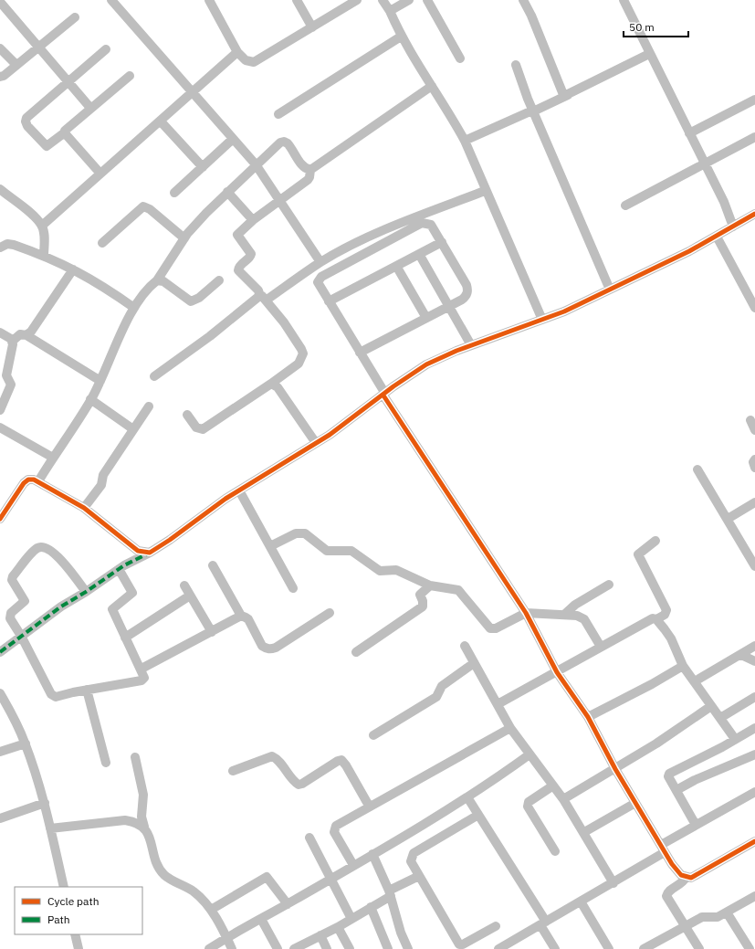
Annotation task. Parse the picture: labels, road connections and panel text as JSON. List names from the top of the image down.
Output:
{
  "legend": ["Cycle path", "Path"],
  "scale_bar": "50 m"
}
